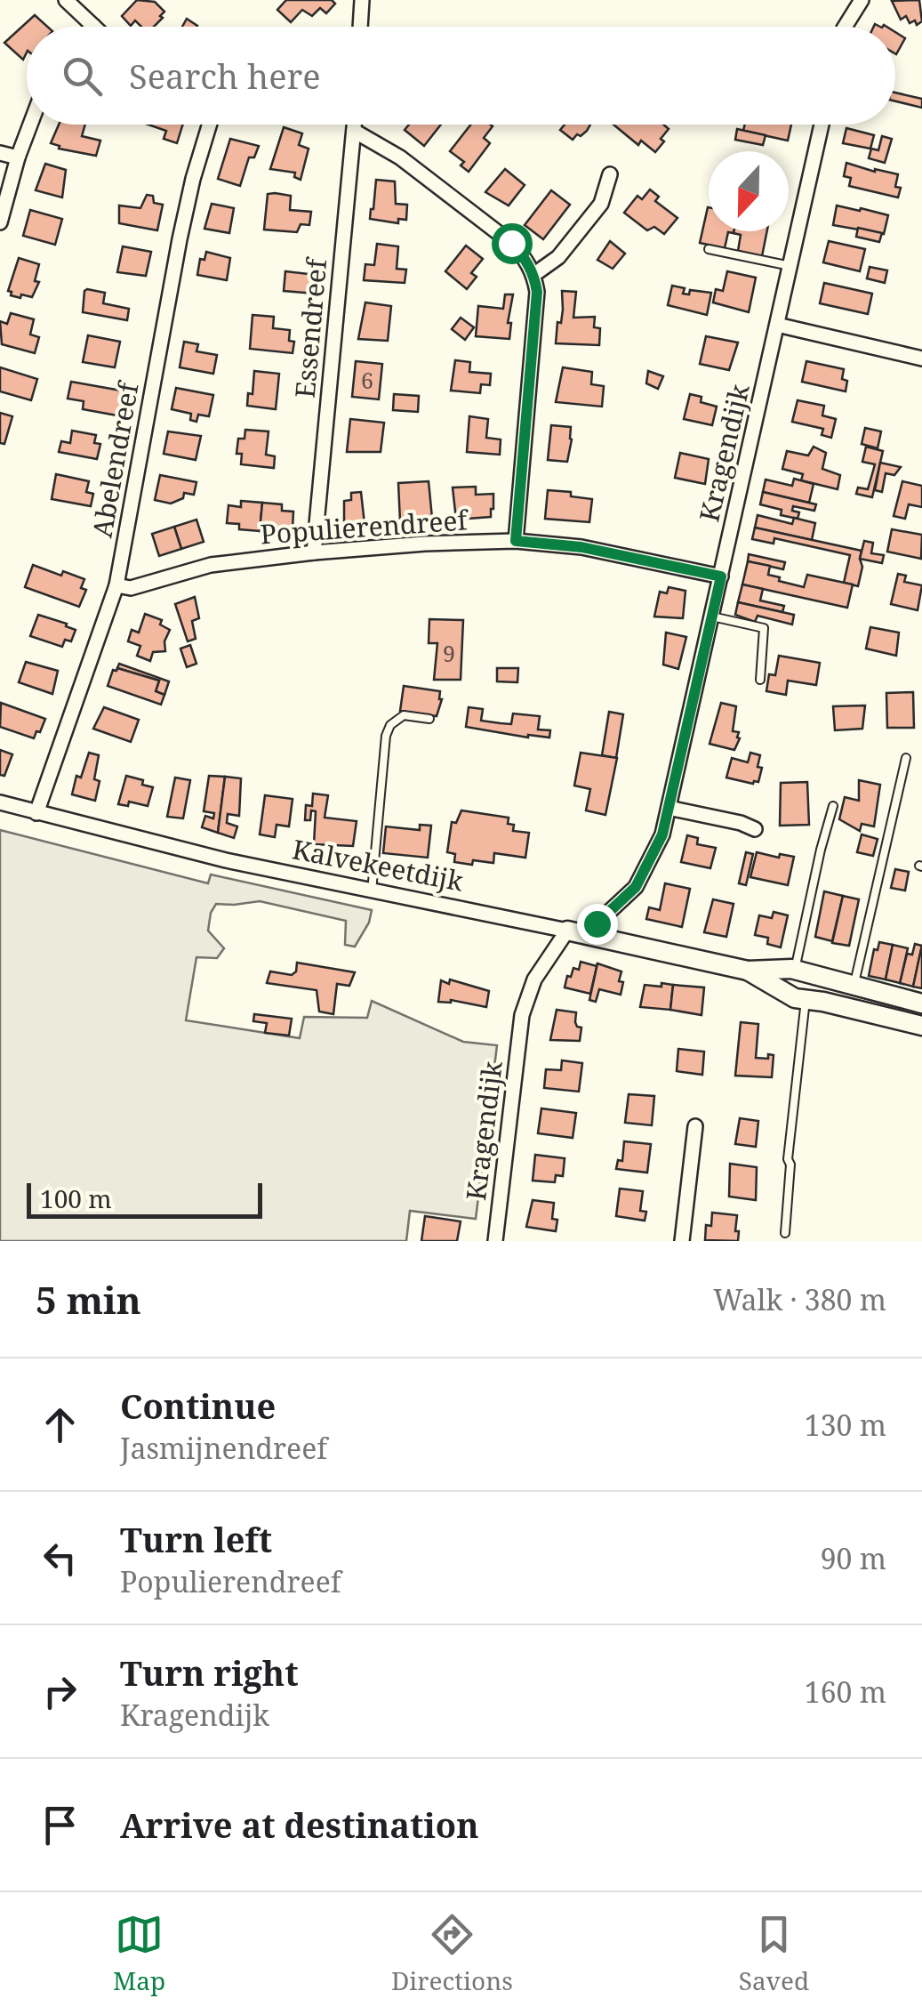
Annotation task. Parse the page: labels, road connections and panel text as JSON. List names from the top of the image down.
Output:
{
  "streets": {
    "street": [
      "Essendreef",
      "Kragendijk",
      "Abelendreef",
      "Populierendreef",
      "Kalvekeetdijk"
    ]
  },
  "crossings": [
    ["Essendreef", "Populierendreef"],
    ["Kragendijk", "Populierendreef"],
    ["Kragendijk", "Kalvekeetdijk"],
    ["Abelendreef", "Populierendreef"],
    ["Abelendreef", "Kalvekeetdijk"]
  ],
  "house_numbers": ["6", "9"],
  "scale_bar": "100 m",
  "north": "bottom",
  "page": {
    "search": "Search here",
    "scale": "100 m",
    "heading": ["5 min", "Walk · 380 m"],
    "list": [
      ["Continue", "Jasmijnendreef", "130 m"],
      ["Turn left", "Populierendreef", "90 m"],
      ["Turn right", "Kragendijk", "160 m"],
      "Arrive at destination"
    ],
    "nav": ["Map", "Directions", "Saved"]
  }
}
